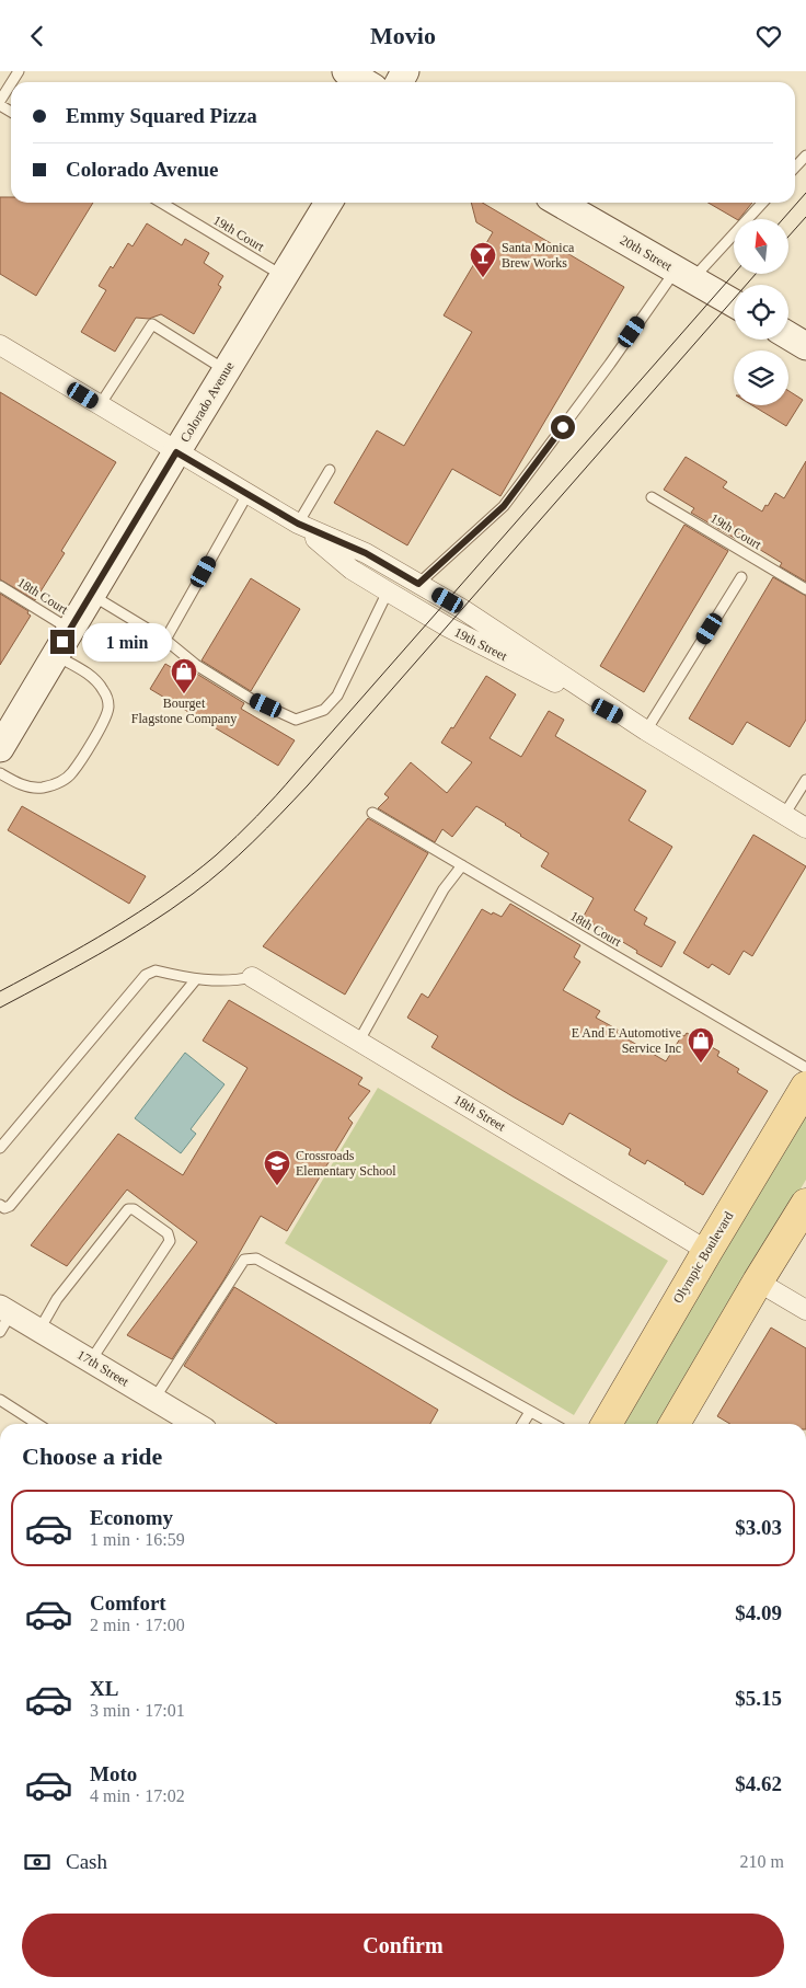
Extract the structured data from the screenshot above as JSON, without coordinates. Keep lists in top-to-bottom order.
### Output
{
  "streets": {
    "main road": ["20th Street", "Colorado Avenue", "Olympic Boulevard"],
    "street": ["19th Street", "18th Street", "17th Street"],
    "lane": ["19th Court", "18th Court"]
  },
  "crossings": [
    ["19th Court", "Colorado Avenue"],
    ["Colorado Avenue", "18th Court"],
    ["Colorado Avenue", "19th Street"],
    ["18th Street", "Olympic Boulevard"]
  ],
  "places": {
    "bar": ["Santa Monica Brew Works"],
    "shop": ["Bourget Flagstone Company", "E And E Automotive Service Inc"],
    "school or university": ["Crossroads Elementary School"]
  },
  "north": "top",
  "page": {
    "header": "Movio",
    "banner": ["Emmy Squared Pizza", "Colorado Avenue"],
    "bubble": "1 min",
    "heading": "Choose a ride",
    "list": [
      {
        "name": "Economy",
        "note": "1 min · 16:59",
        "value": "$3.03"
      },
      {
        "name": "Comfort",
        "note": "2 min · 17:00",
        "value": "$4.09"
      },
      {
        "name": "XL",
        "note": "3 min · 17:01",
        "value": "$5.15"
      },
      {
        "name": "Moto",
        "note": "4 min · 17:02",
        "value": "$4.62"
      }
    ],
    "pay": ["Cash", "210 m"],
    "buttons": "Confirm"
  }
}
